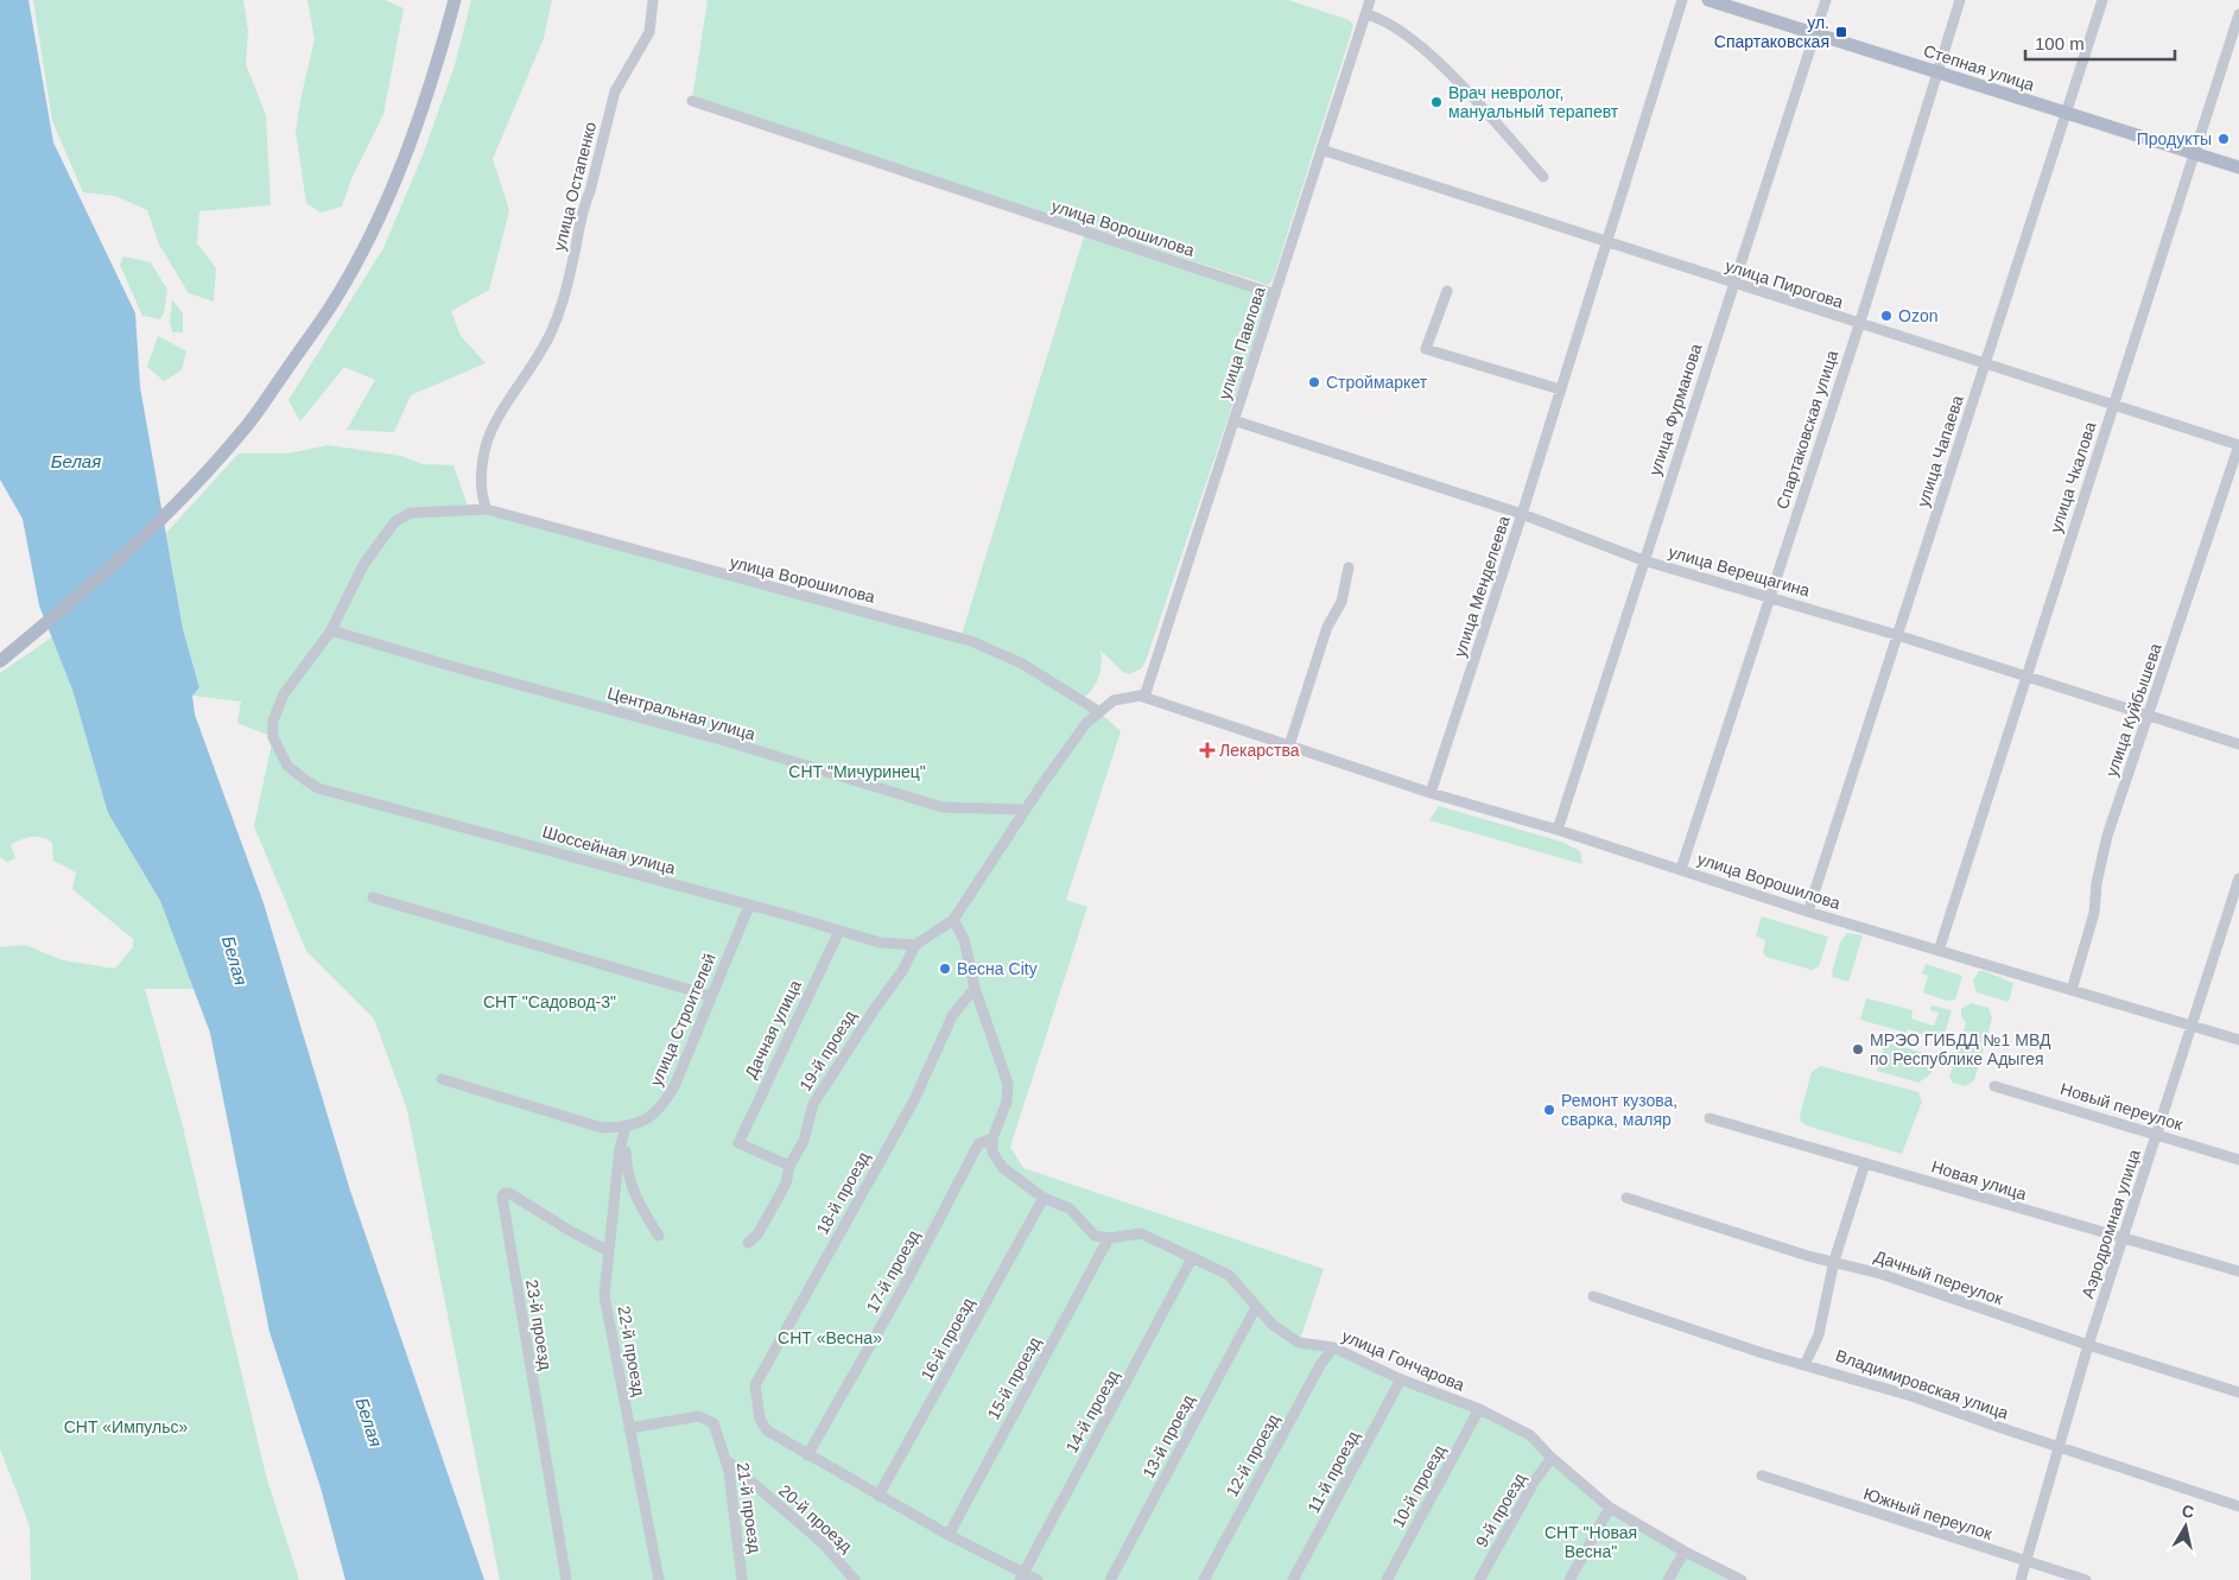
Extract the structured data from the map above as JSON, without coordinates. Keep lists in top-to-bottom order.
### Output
{
  "streets": {
    "main road": ["Степная улица"],
    "street": [
      "улица Остапенко",
      "улица Ворошилова",
      "улица Пирогова",
      "улица Павлова",
      "улица Фурманова",
      "Спартаковская улица",
      "улица Чапаева",
      "улица Чкалова",
      "улица Верещагина",
      "улица Менделеева",
      "улица Куйбышева",
      "Центральная улица",
      "Шоссейная улица",
      "улица Строителей",
      "Дачная улица",
      "19-й проезд",
      "Новый переулок",
      "Новая улица",
      "18-й проезд",
      "Аэродромная улица",
      "17-й проезд",
      "Дачный переулок",
      "23-й проезд",
      "16-й проезд",
      "22-й проезд",
      "улица Гончарова",
      "15-й проезд",
      "Владимировская улица",
      "14-й проезд",
      "13-й проезд",
      "12-й проезд",
      "11-й проезд",
      "10-й проезд",
      "21-й проезд",
      "9-й проезд",
      "Южный переулок",
      "20-й проезд"
    ]
  },
  "crossings": [
    ["Степная улица", "улица Фурманова"],
    ["Степная улица", "Спартаковская улица"],
    ["Степная улица", "улица Чапаева"],
    ["Степная улица", "улица Чкалова"],
    ["улица Остапенко", "улица Ворошилова"],
    ["улица Ворошилова", "улица Павлова"],
    ["улица Ворошилова", "улица Фурманова"],
    ["улица Ворошилова", "Спартаковская улица"],
    ["улица Ворошилова", "улица Чапаева"],
    ["улица Ворошилова", "улица Чкалова"],
    ["улица Ворошилова", "улица Менделеева"],
    ["улица Ворошилова", "улица Куйбышева"],
    ["улица Ворошилова", "Центральная улица"],
    ["улица Ворошилова", "Шоссейная улица"],
    ["улица Ворошилова", "Аэродромная улица"],
    ["улица Пирогова", "улица Павлова"],
    ["улица Пирогова", "улица Фурманова"],
    ["улица Пирогова", "Спартаковская улица"],
    ["улица Пирогова", "улица Чапаева"],
    ["улица Пирогова", "улица Чкалова"],
    ["улица Пирогова", "улица Менделеева"],
    ["улица Пирогова", "улица Куйбышева"],
    ["улица Павлова", "улица Верещагина"],
    ["улица Фурманова", "улица Верещагина"],
    ["Спартаковская улица", "улица Верещагина"],
    ["улица Чапаева", "улица Верещагина"],
    ["улица Чкалова", "улица Верещагина"],
    ["улица Верещагина", "улица Менделеева"],
    ["улица Верещагина", "улица Куйбышева"],
    ["Шоссейная улица", "улица Строителей"],
    ["Шоссейная улица", "Дачная улица"],
    ["Шоссейная улица", "19-й проезд"],
    ["улица Строителей", "22-й проезд"],
    ["Дачная улица", "19-й проезд"],
    ["Новый переулок", "Аэродромная улица"],
    ["Новая улица", "Аэродромная улица"],
    ["18-й проезд", "17-й проезд"],
    ["Аэродромная улица", "Дачный переулок"],
    ["Аэродромная улица", "Владимировская улица"],
    ["Аэродромная улица", "Южный переулок"],
    ["23-й проезд", "22-й проезд"],
    ["22-й проезд", "21-й проезд"],
    ["улица Гончарова", "15-й проезд"],
    ["улица Гончарова", "14-й проезд"],
    ["улица Гончарова", "13-й проезд"],
    ["улица Гончарова", "12-й проезд"],
    ["улица Гончарова", "11-й проезд"],
    ["улица Гончарова", "10-й проезд"],
    ["улица Гончарова", "9-й проезд"],
    ["21-й проезд", "20-й проезд"]
  ],
  "water": ["Белая"],
  "parks": [
    "СНТ \"Мичуринец\"",
    "СНТ \"Садовод-3\"",
    "СНТ «Весна»",
    "СНТ «Импульс»",
    "СНТ \"Новая Весна\""
  ],
  "places": {
    "transit": ["ул. Спартаковская"],
    "other": [
      "Врач невролог, мануальный терапевт",
      "Продукты",
      "Ozon",
      "Строймаркет",
      "Весна City",
      "МРЭО ГИБДД №1 МВД по Республике Адыгея",
      "Ремонт кузова, сварка, маляр"
    ],
    "health": ["Лекарства"]
  },
  "scale_bar": "100 m",
  "north": "top"
}
